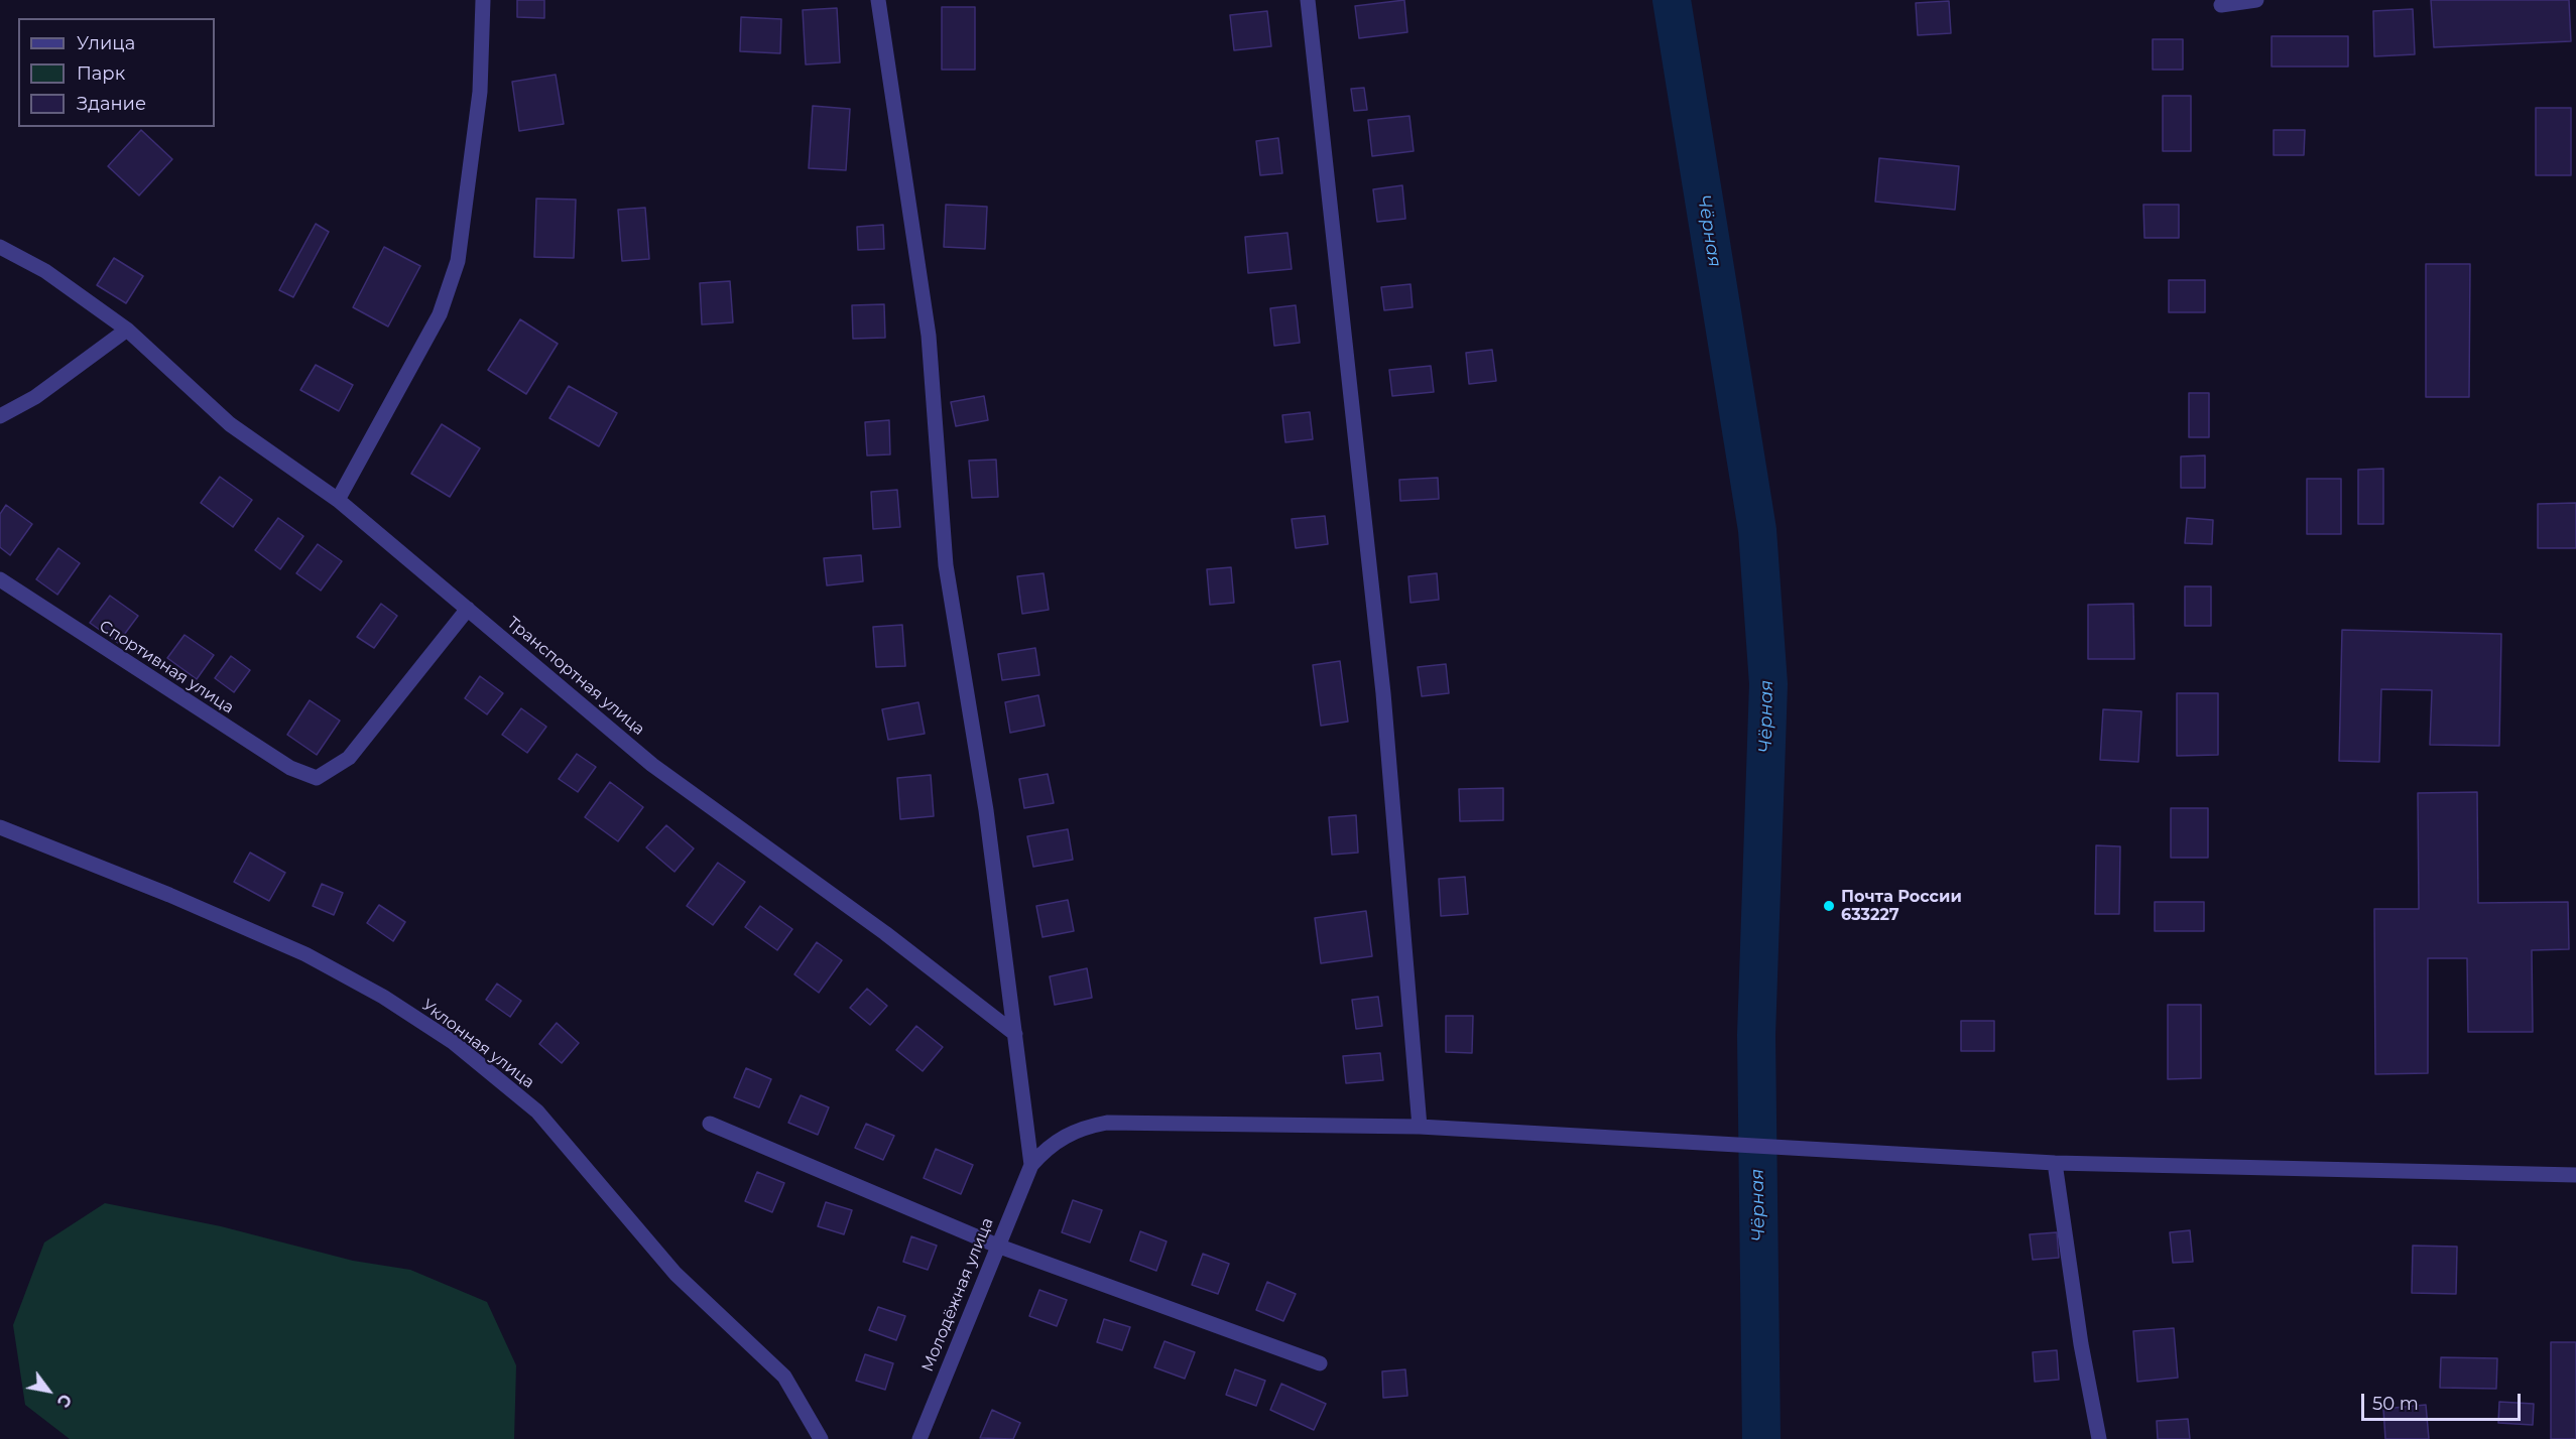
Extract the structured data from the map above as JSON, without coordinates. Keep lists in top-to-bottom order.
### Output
{
  "streets": {
    "street": [
      "Спортивная улица",
      "Транспортная улица",
      "Уклонная улица",
      "Молодёжная улица"
    ]
  },
  "crossings": [
    ["Спортивная улица", "Транспортная улица"]
  ],
  "water": ["Чёрная"],
  "places": ["Почта России 633227"],
  "legend": ["Улица", "Парк", "Здание"],
  "scale_bar": "50 m",
  "north": "bottom right"
}
